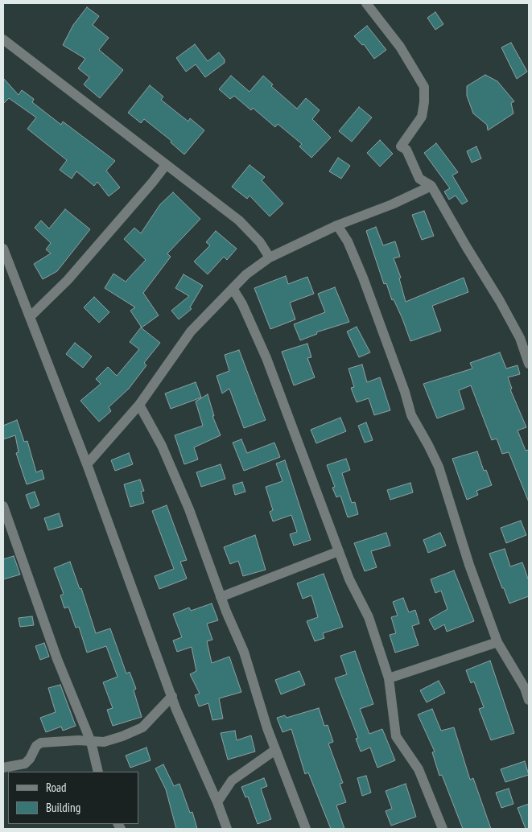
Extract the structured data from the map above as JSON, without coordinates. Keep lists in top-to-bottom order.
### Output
{
  "legend": ["Road", "Building"]
}
